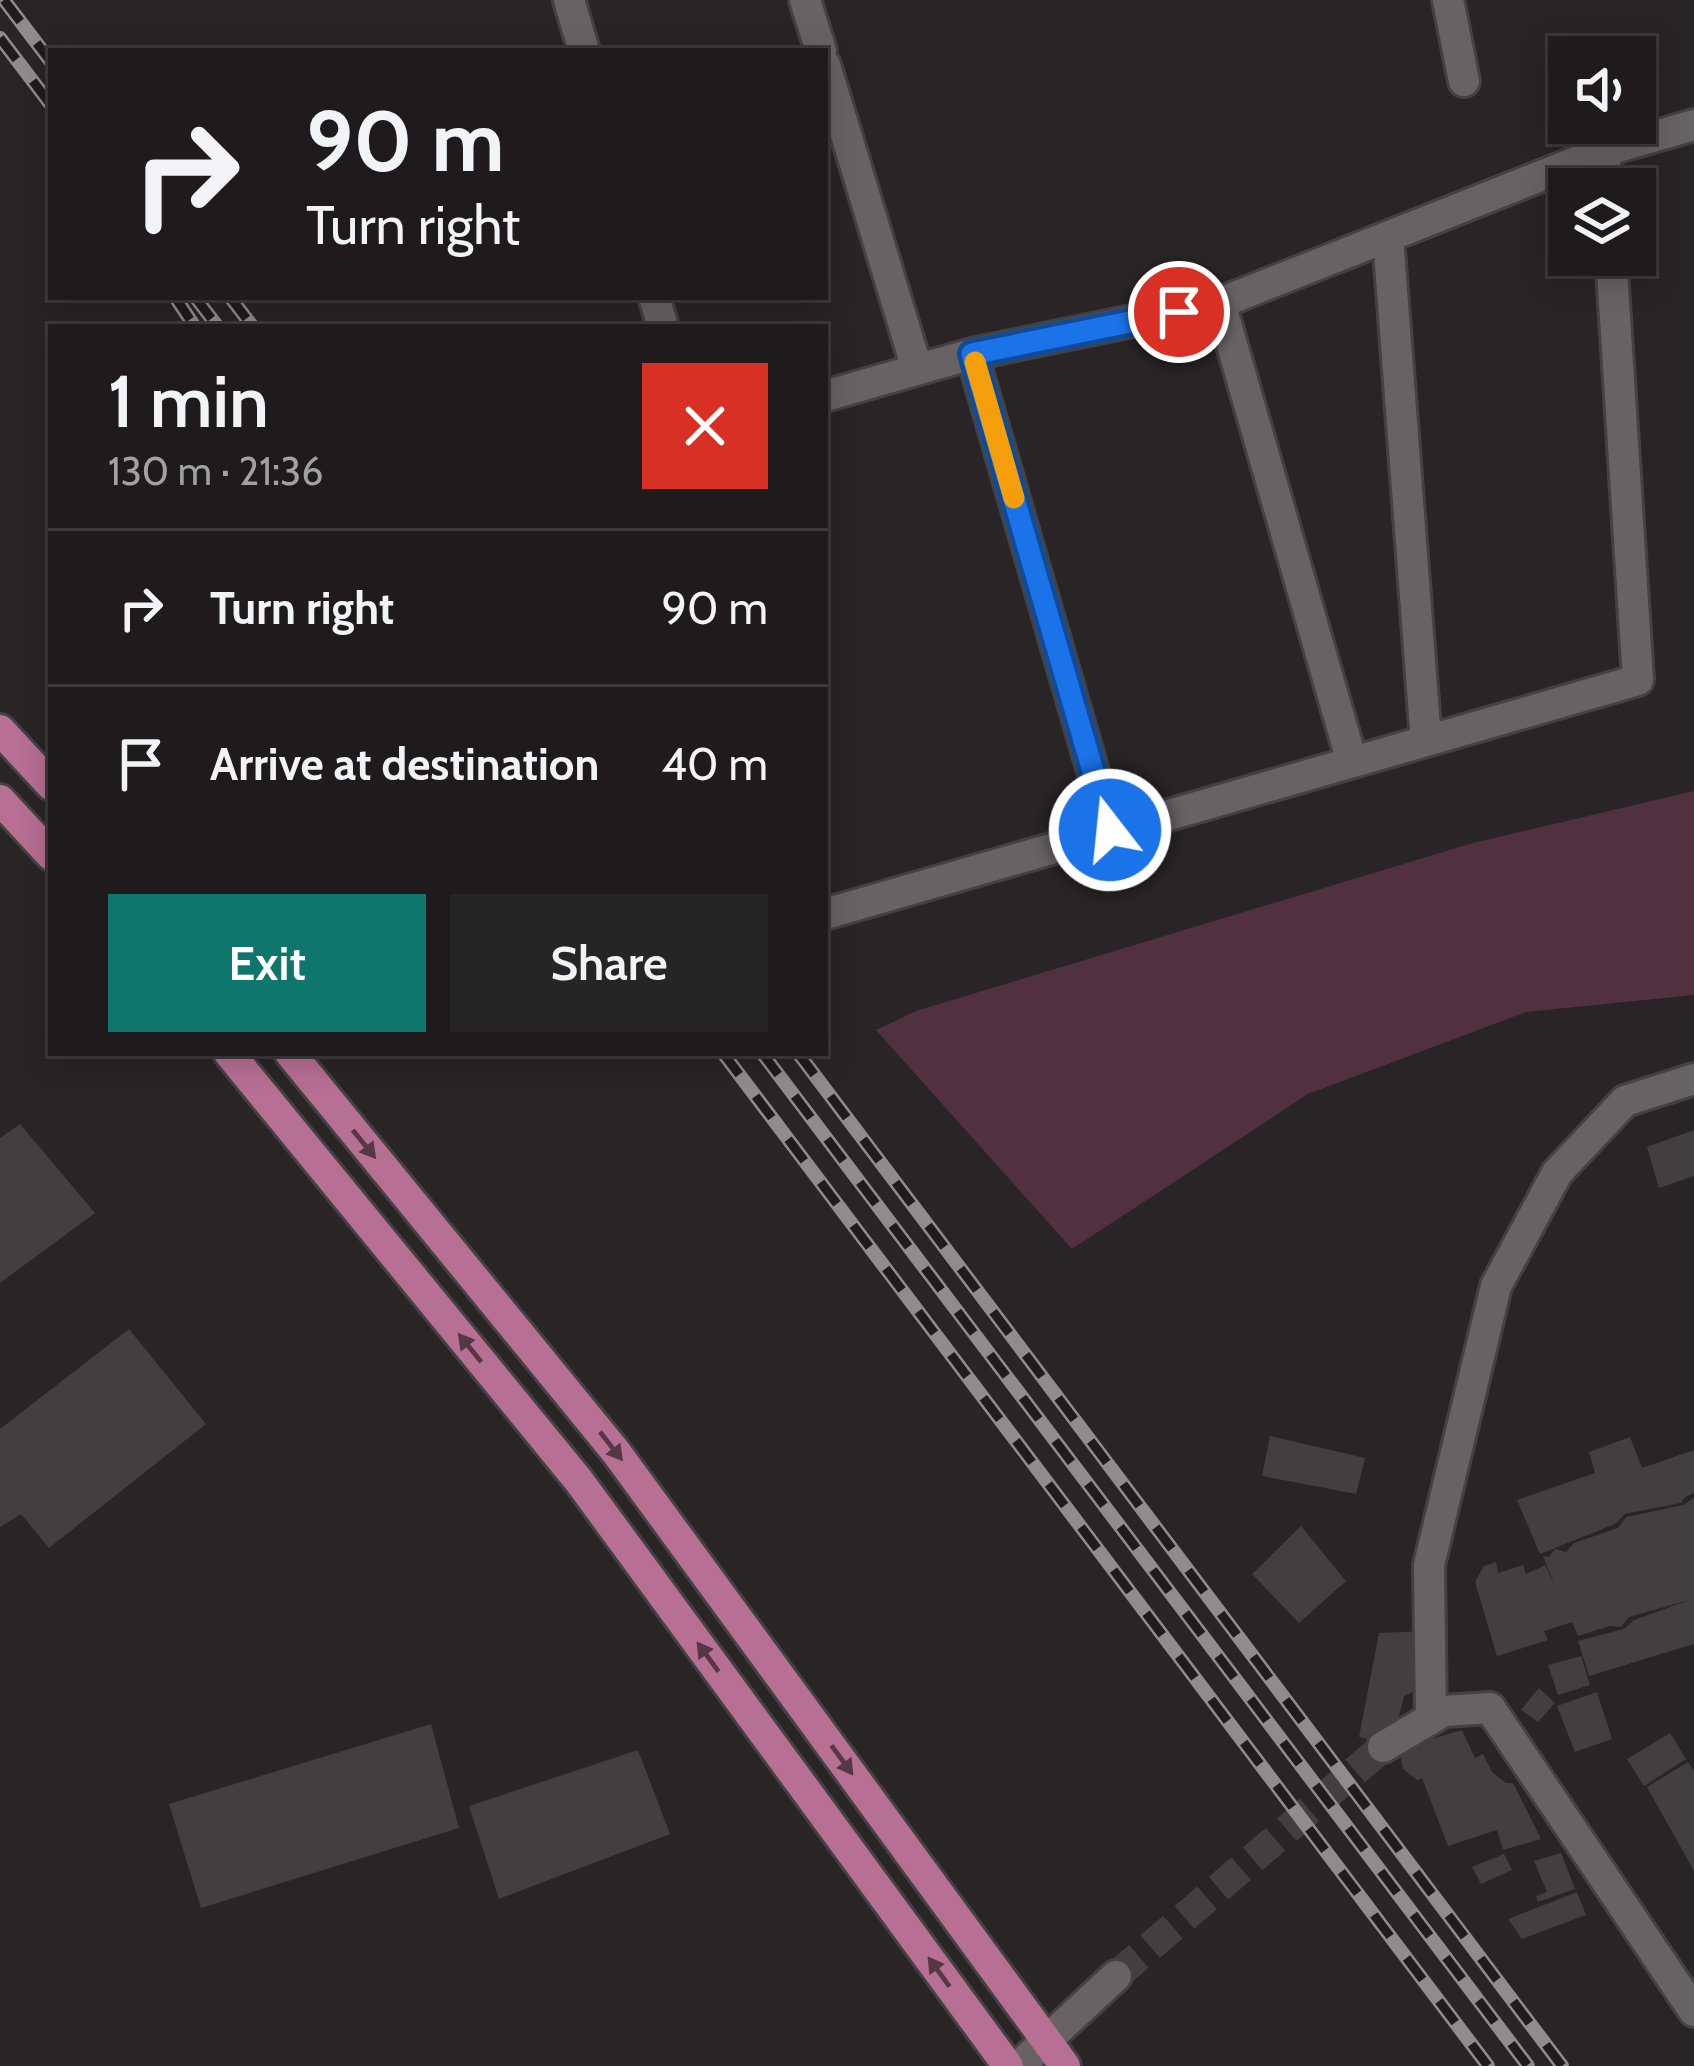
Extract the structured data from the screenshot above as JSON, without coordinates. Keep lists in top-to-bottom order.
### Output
{
  "page": {
    "turn": ["90 m", "Turn right"],
    "heading": ["1 min", "130 m · 21:36"],
    "list": [
      {
        "name": "Turn right",
        "value": "90 m"
      },
      {
        "name": "Arrive at destination",
        "value": "40 m"
      }
    ],
    "buttons": ["Exit", "Share"]
  }
}
